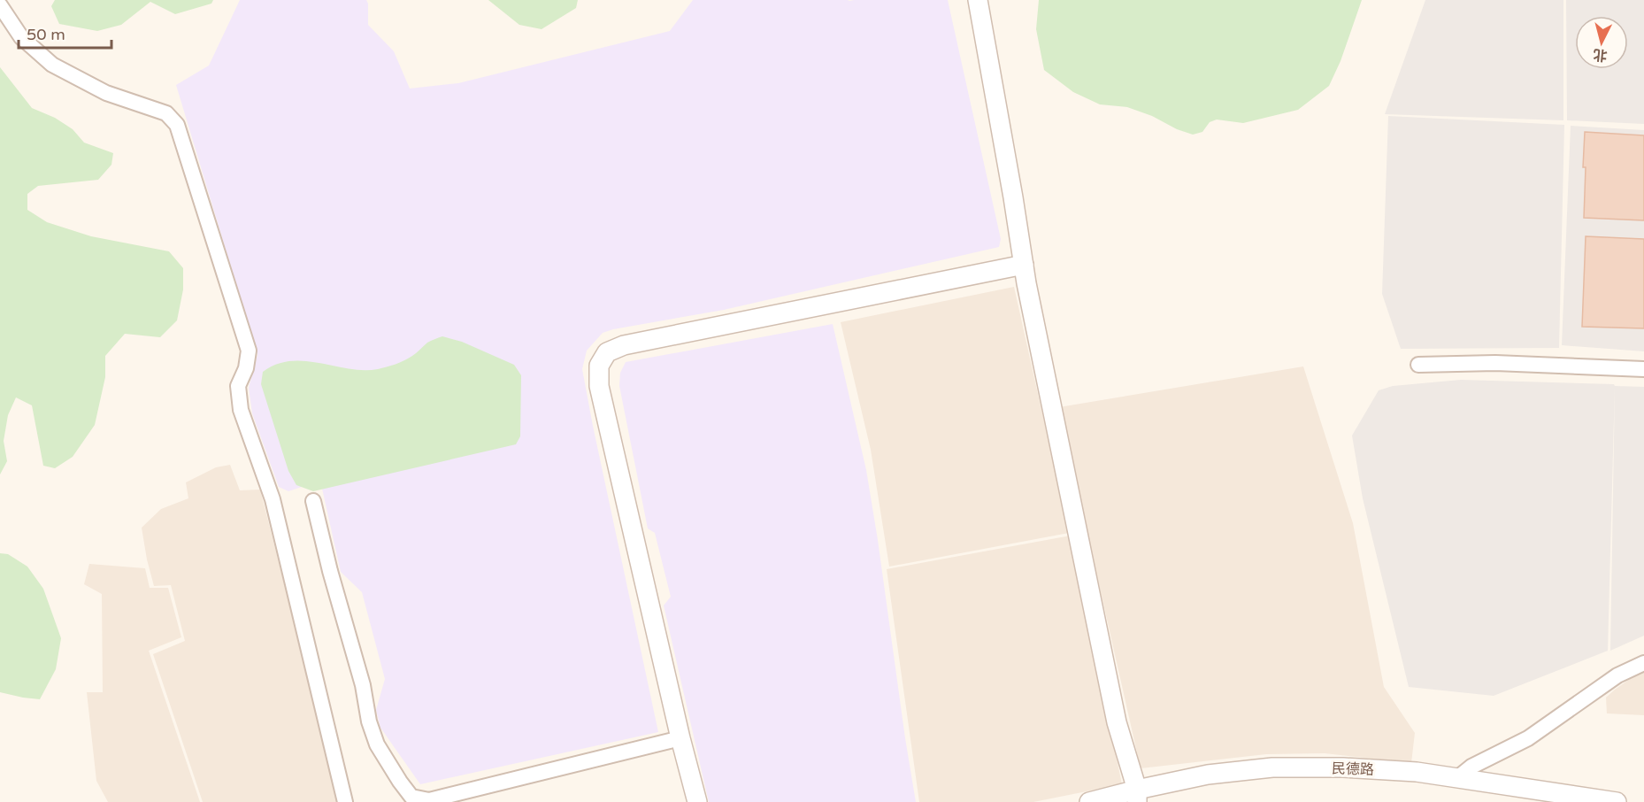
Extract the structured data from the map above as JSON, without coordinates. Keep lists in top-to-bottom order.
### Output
{
  "streets": {
    "street": ["民德路"]
  },
  "scale_bar": "50 m",
  "north": "bottom"
}
